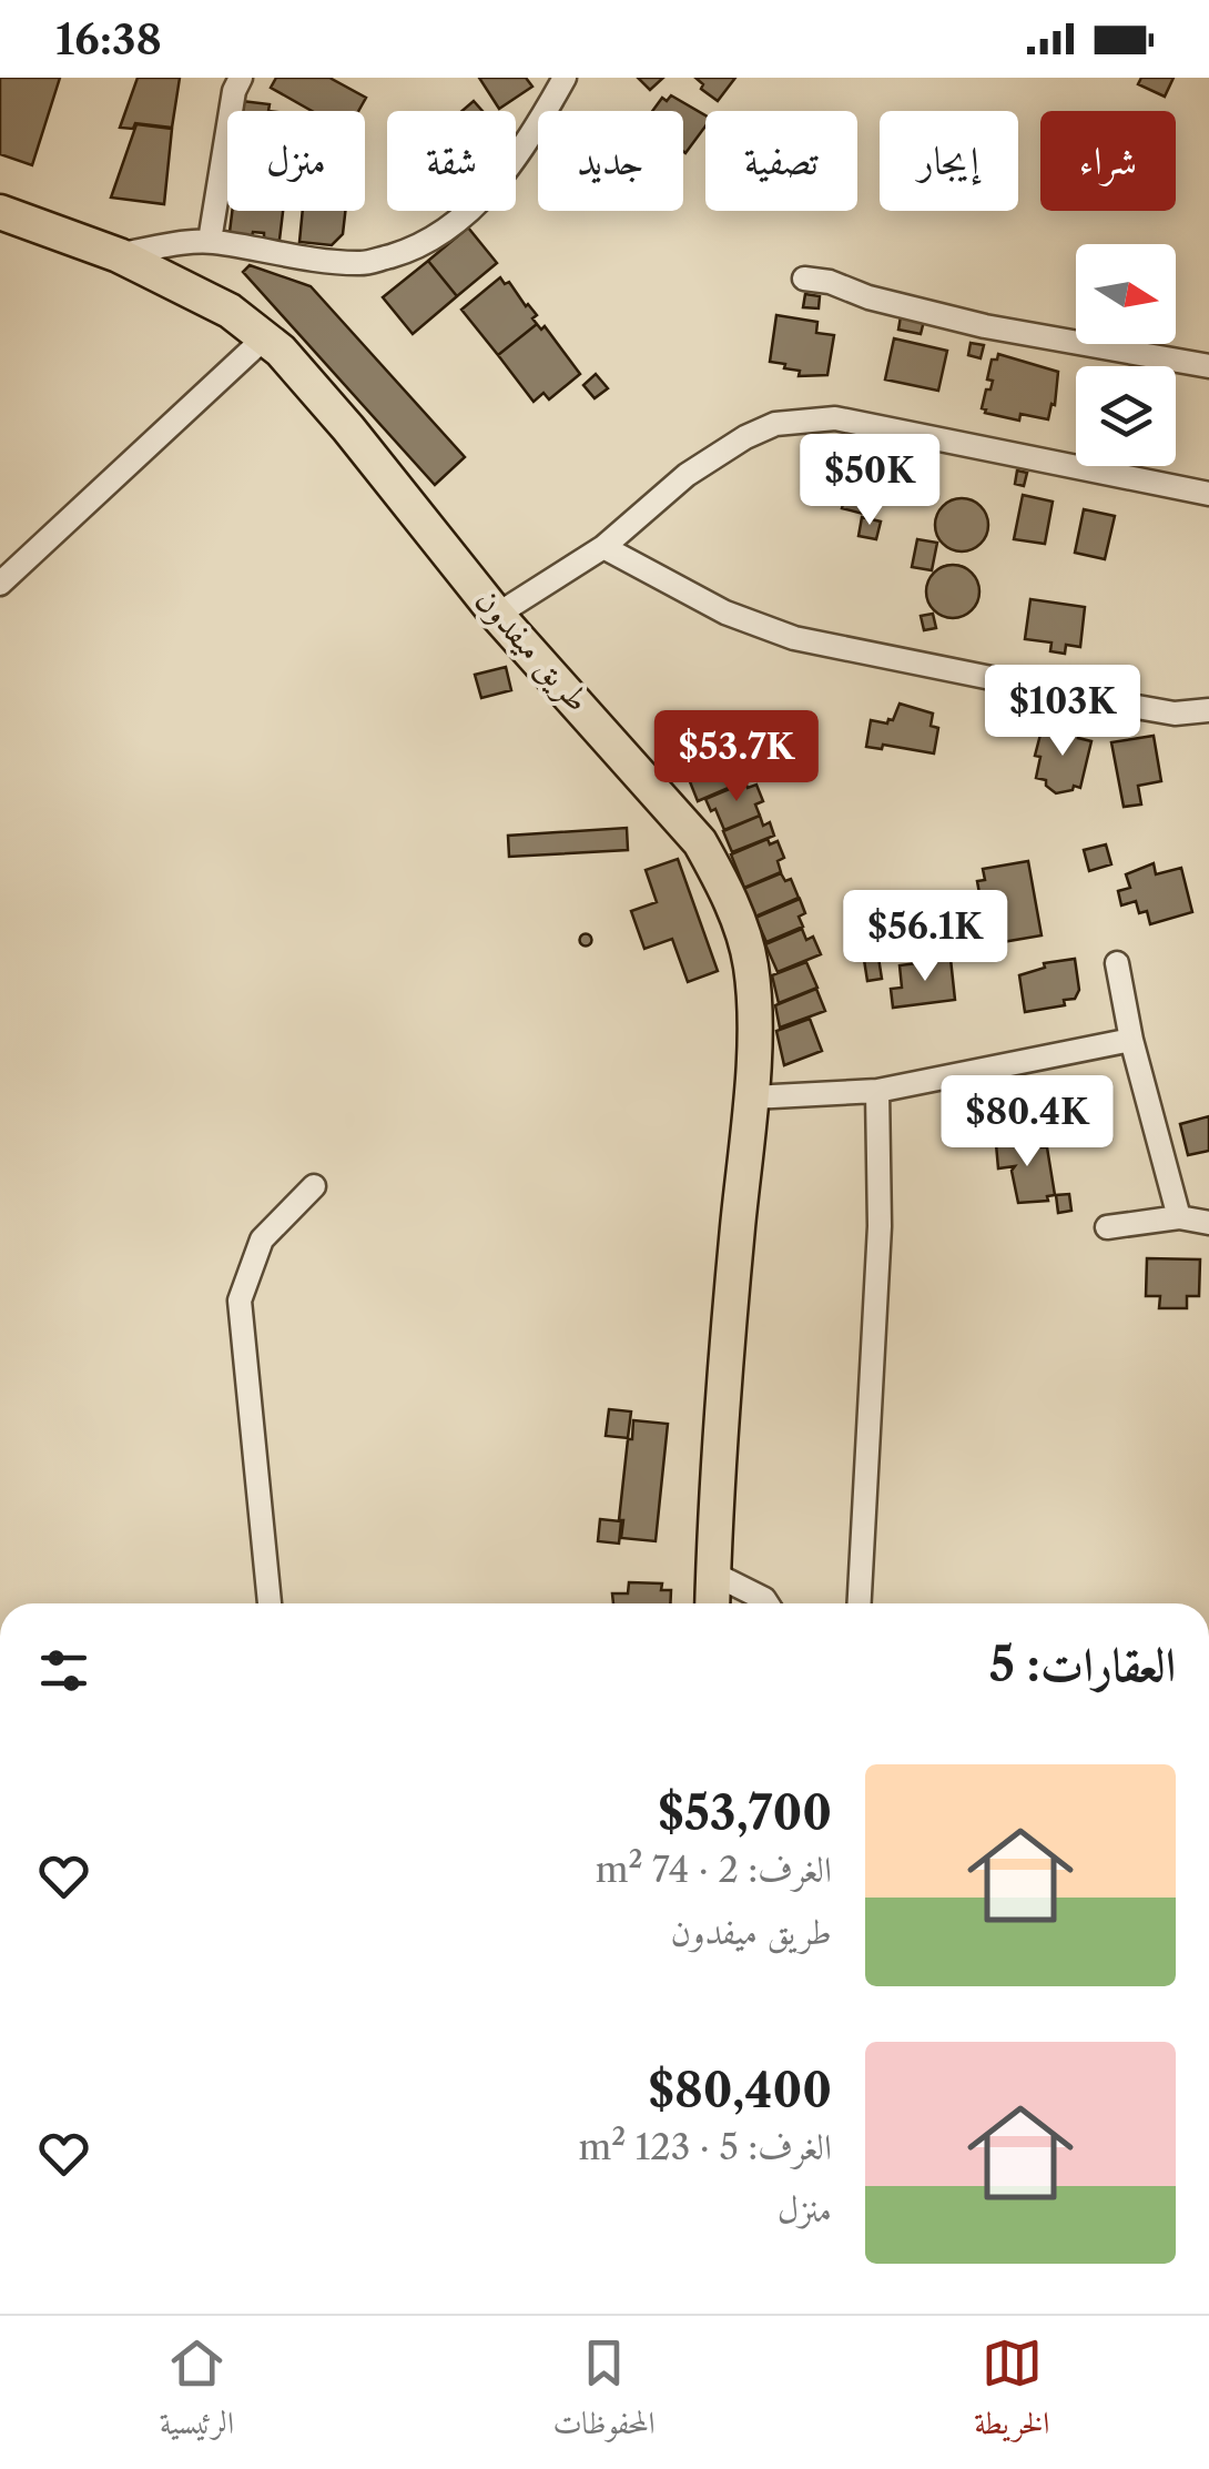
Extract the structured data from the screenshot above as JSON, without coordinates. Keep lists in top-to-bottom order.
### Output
{
  "streets": {
    "main road": ["طريق ميفدون"]
  },
  "north": "right",
  "page": {
    "status": "16:38",
    "chip": [
      "شراء",
      "إيجار",
      "تصفية",
      "جديد",
      "شقة",
      "منزل"
    ],
    "price": [
      "$50K",
      "$103K",
      "$53.7K",
      "$56.1K",
      "$80.4K"
    ],
    "heading": "العقارات: 5",
    "list": [
      {
        "name": "$53,700",
        "note": "الغرف: 2 · 74 m² · طريق ميفدون"
      },
      {
        "name": "$80,400",
        "note": "الغرف: 5 · 123 m² · منزل"
      }
    ],
    "tabs": ["الخريطة", "المحفوظات", "الرئيسية"]
  }
}
